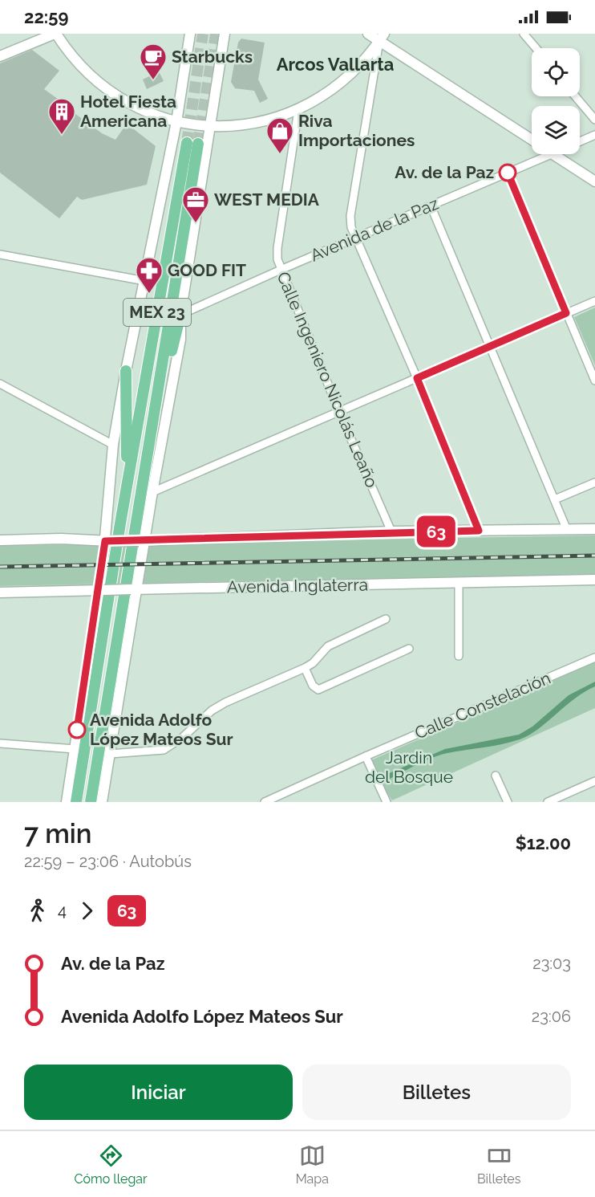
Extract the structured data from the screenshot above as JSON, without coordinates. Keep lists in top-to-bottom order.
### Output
{
  "streets": {
    "main road": ["MEX 23", "Avenida Inglaterra"],
    "street": ["Avenida de la Paz", "Calle Ingeniero Nicolás Leaño", "Calle Constelación"]
  },
  "crossings": [
    ["Avenida de la Paz", "Calle Ingeniero Nicolás Leaño"]
  ],
  "districts": ["Arcos Vallarta"],
  "parks": ["Jardin del Bosque"],
  "places": {
    "cafe": ["Starbucks"],
    "building": ["Hotel Fiesta Americana"],
    "shop": ["Riva Importaciones"],
    "other": ["Av. de la Paz", "Avenida Adolfo López Mateos Sur"],
    "office": ["WEST MEDIA"],
    "pharmacy": ["GOOD FIT"]
  },
  "lines": ["bus line 63"],
  "page": {
    "status": "22:59",
    "on_map": "63",
    "heading": ["7 min", "22:59 – 23:06 · Autobús", "$12.00"],
    "legs": ["4", "63"],
    "list": [
      {
        "name": "Av. de la Paz",
        "value": "23:03"
      },
      {
        "name": "Avenida Adolfo López Mateos Sur",
        "value": "23:06"
      }
    ],
    "buttons": ["Iniciar", "Billetes"],
    "tabs": ["Cómo llegar", "Mapa", "Billetes"]
  }
}
